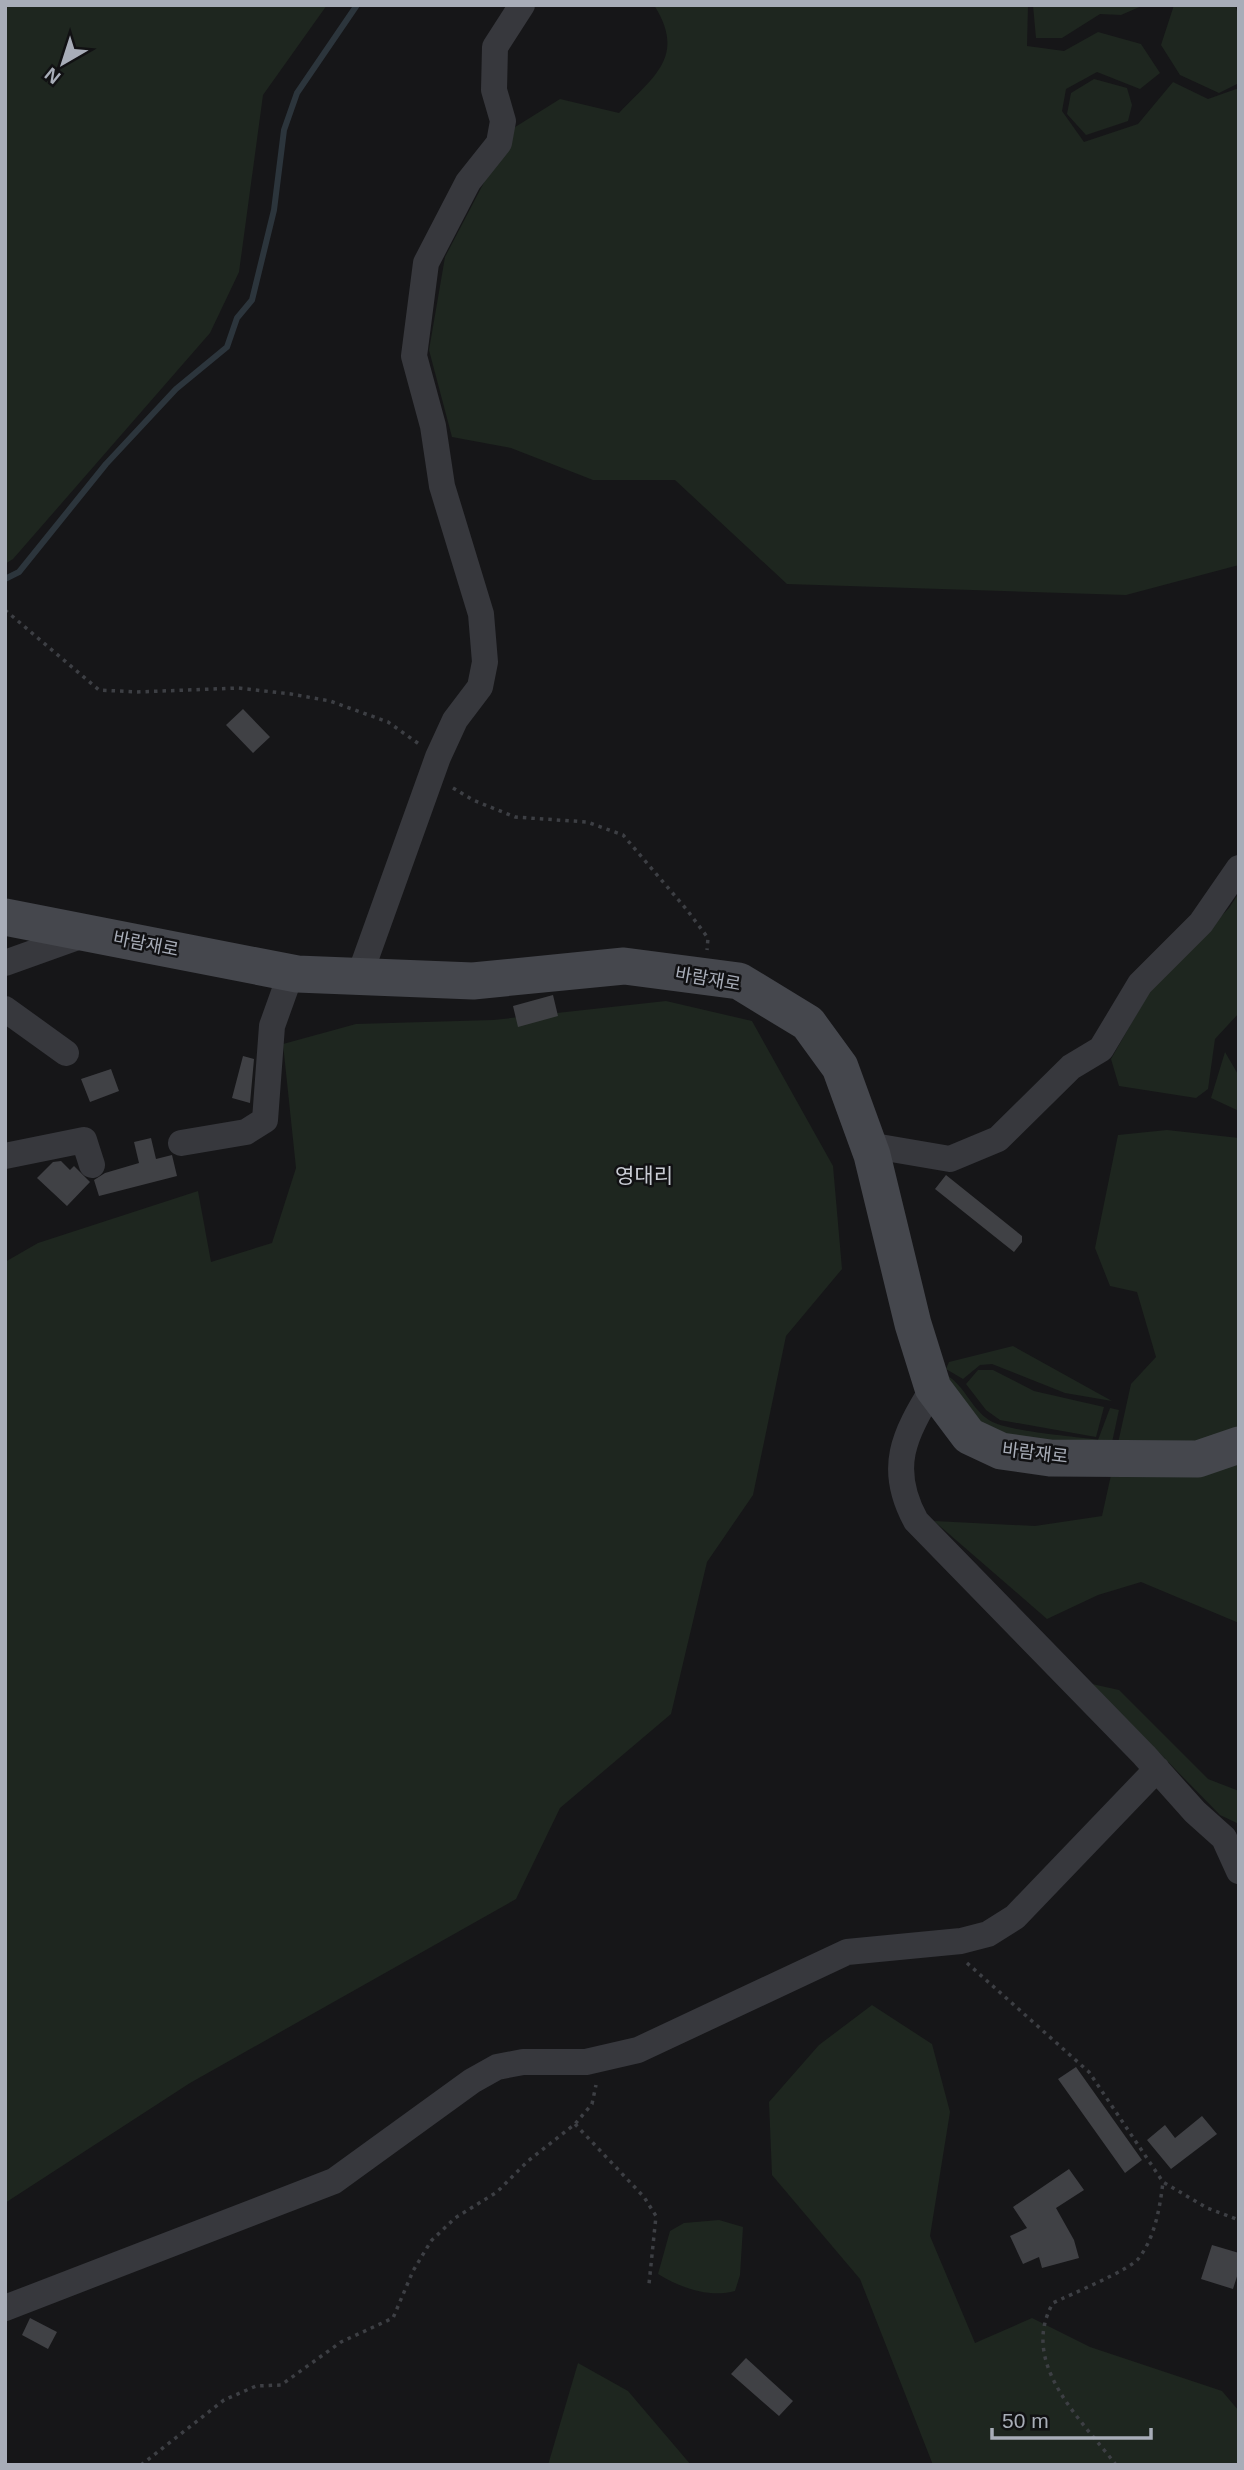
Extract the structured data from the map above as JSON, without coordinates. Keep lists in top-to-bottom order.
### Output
{
  "streets": {
    "street": ["바람재로"]
  },
  "districts": ["영대리"],
  "scale_bar": "50 m",
  "north": "bottom left"
}
